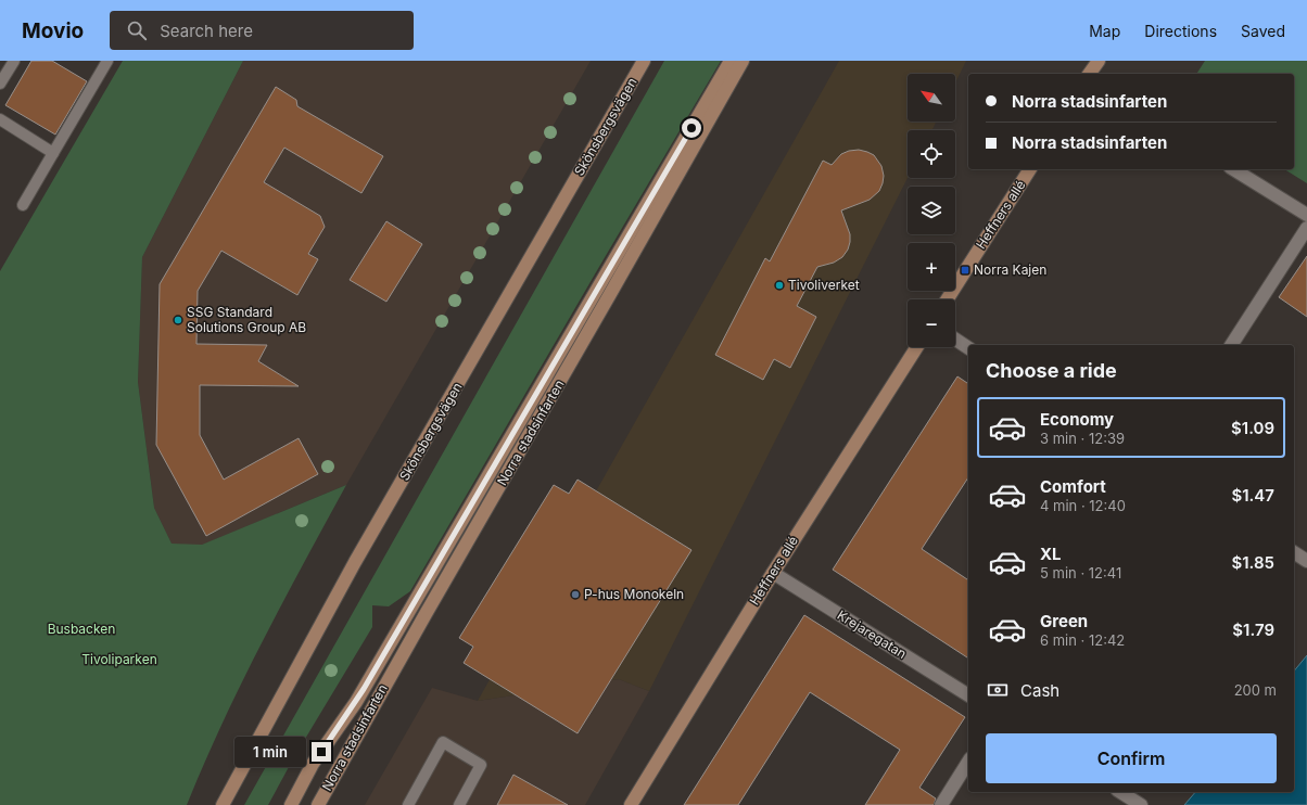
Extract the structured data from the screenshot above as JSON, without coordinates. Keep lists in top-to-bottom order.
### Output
{
  "streets": {
    "main road": ["Skönsbergsvägen", "Heffners allé", "Norra stadsinfarten"],
    "street": ["Krejaregatan"]
  },
  "crossings": [
    ["Heffners allé", "Krejaregatan"]
  ],
  "parks": ["Busbacken", "Tivoliparken"],
  "places": {
    "transit": ["Norra Kajen"],
    "other": ["Tivoliverket", "SSG Standard Solutions Group AB", "P-hus Monokeln"]
  },
  "north": "top left",
  "page": {
    "header": "Movio",
    "search": "Search here",
    "nav": ["Map", "Directions", "Saved"],
    "map_buttons": ["+", "−"],
    "banner": ["Norra stadsinfarten", "Norra stadsinfarten"],
    "heading": "Choose a ride",
    "list": [
      {
        "name": "Economy",
        "note": "3 min · 12:39",
        "value": "$1.09"
      },
      {
        "name": "Comfort",
        "note": "4 min · 12:40",
        "value": "$1.47"
      },
      {
        "name": "XL",
        "note": "5 min · 12:41",
        "value": "$1.85"
      },
      {
        "name": "Green",
        "note": "6 min · 12:42",
        "value": "$1.79"
      }
    ],
    "pay": ["Cash", "200 m"],
    "buttons": "Confirm",
    "bubble": "1 min"
  }
}
